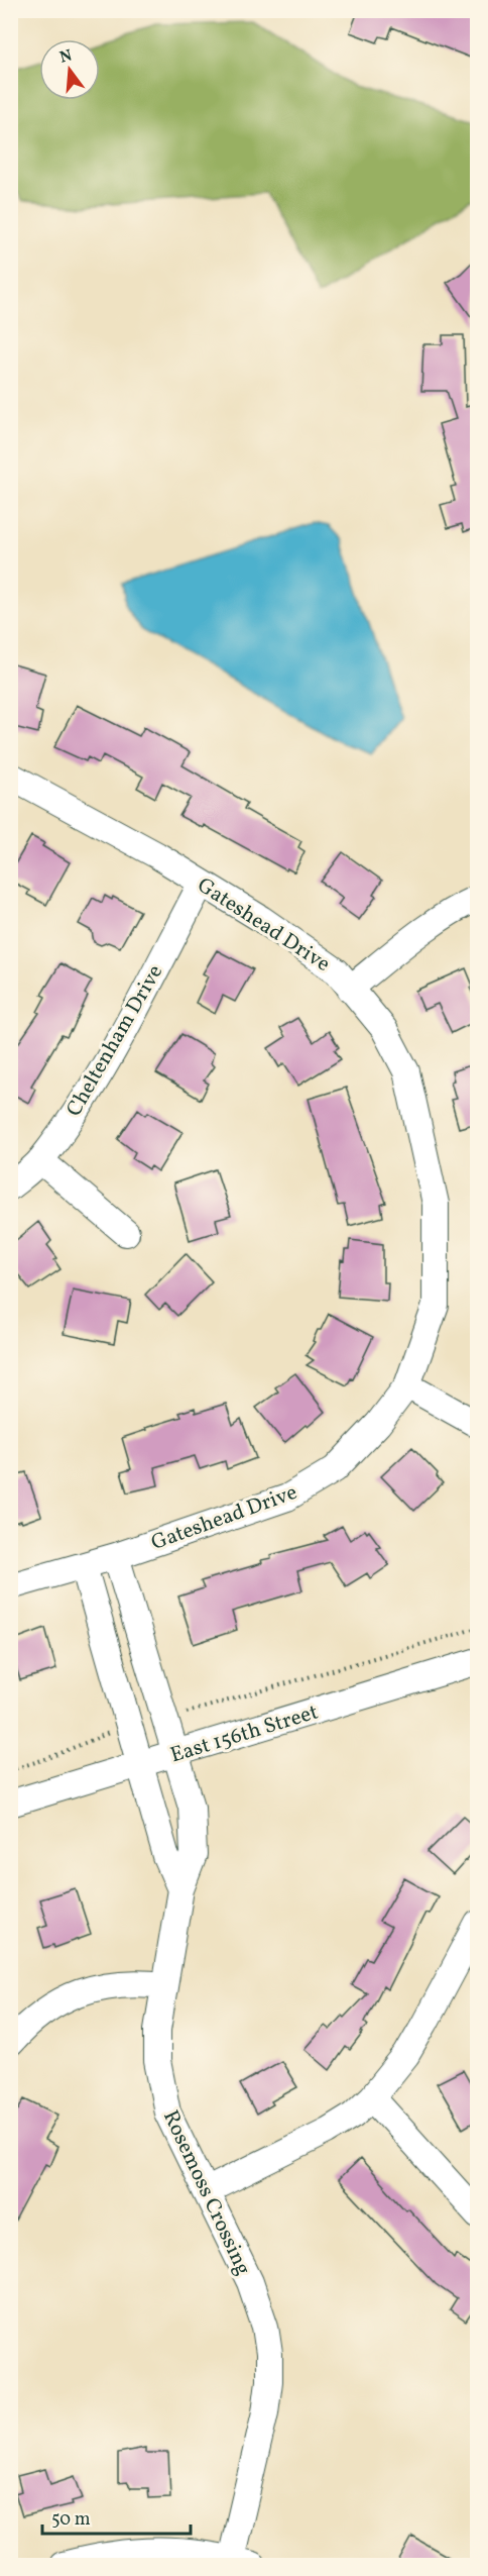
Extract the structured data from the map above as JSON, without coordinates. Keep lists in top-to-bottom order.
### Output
{
  "streets": {
    "street": [
      "Gateshead Drive",
      "Cheltenham Drive",
      "East 156th Street",
      "Rosemoss Crossing"
    ]
  },
  "crossings": [
    ["Gateshead Drive", "Cheltenham Drive"],
    ["Gateshead Drive", "Rosemoss Crossing"],
    ["East 156th Street", "Rosemoss Crossing"]
  ],
  "scale_bar": "50 m",
  "north": "top"
}
